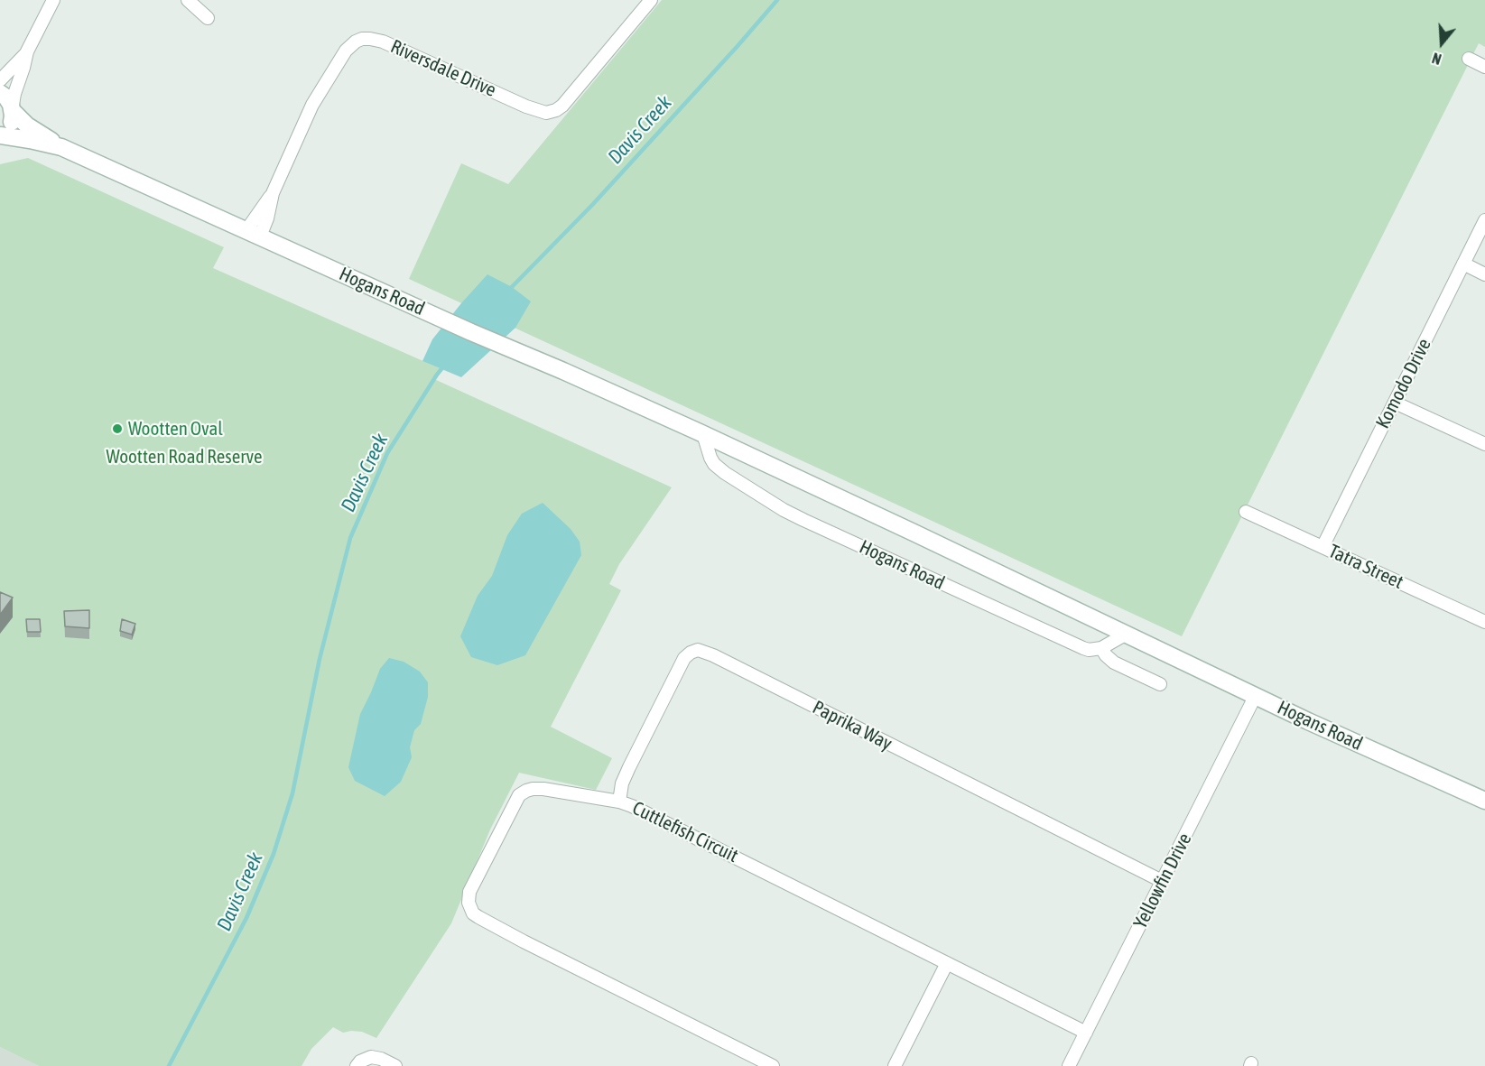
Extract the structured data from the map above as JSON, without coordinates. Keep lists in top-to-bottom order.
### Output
{
  "streets": {
    "street": [
      "Riversdale Drive",
      "Hogans Road",
      "Komodo Drive",
      "Tatra Street",
      "Paprika Way",
      "Cuttlefish Circuit",
      "Yellowfin Drive"
    ]
  },
  "crossings": [
    ["Riversdale Drive", "Hogans Road"],
    ["Hogans Road", "Yellowfin Drive"],
    ["Komodo Drive", "Tatra Street"],
    ["Paprika Way", "Cuttlefish Circuit"],
    ["Paprika Way", "Yellowfin Drive"],
    ["Cuttlefish Circuit", "Yellowfin Drive"]
  ],
  "water": ["Davis Creek"],
  "parks": ["Wootten Road Reserve"],
  "places": ["Wootten Oval"],
  "north": "bottom"
}
